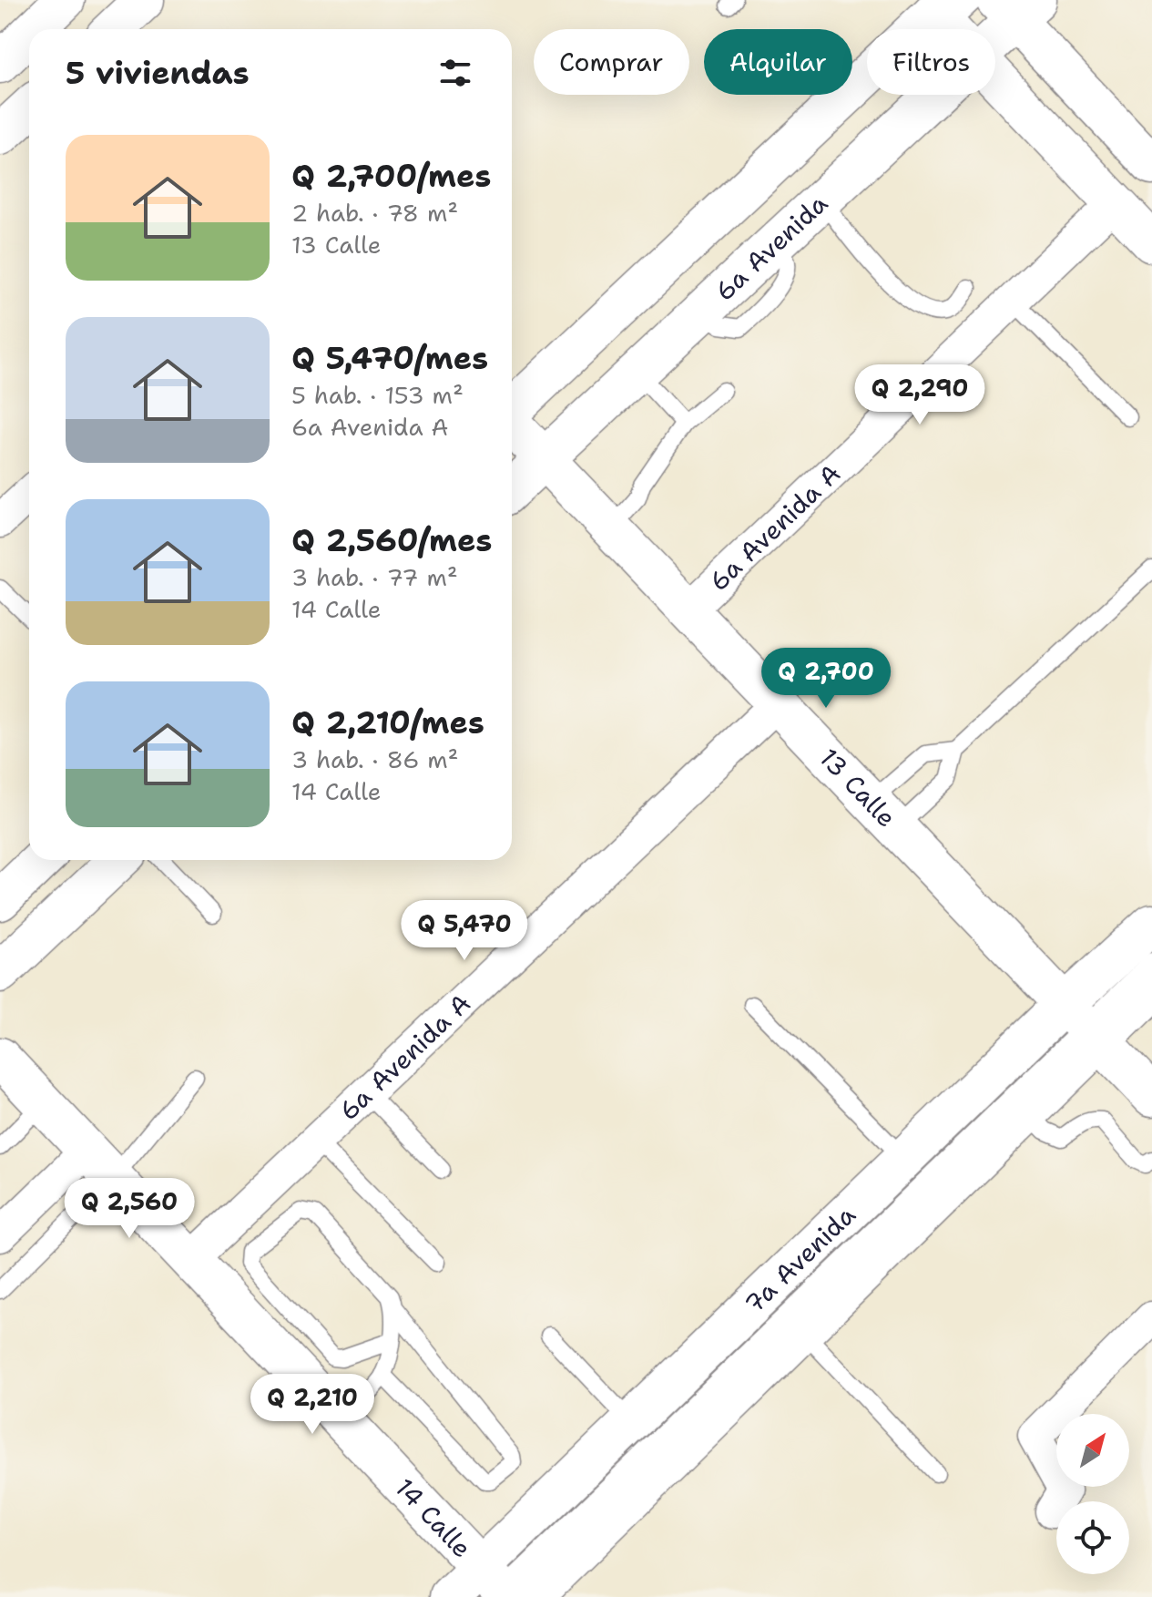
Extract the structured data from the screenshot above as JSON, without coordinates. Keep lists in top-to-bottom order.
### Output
{
  "streets": {
    "main road": [
      "6a Avenida",
      "13 Calle",
      "7a Avenida",
      "14 Calle"
    ],
    "street": ["6a Avenida A"]
  },
  "crossings": [
    ["6a Avenida", "13 Calle"],
    ["6a Avenida A", "13 Calle"],
    ["6a Avenida A", "14 Calle"],
    ["13 Calle", "7a Avenida"],
    ["7a Avenida", "14 Calle"]
  ],
  "north": "top right",
  "page": {
    "chip": ["Comprar", "Alquilar", "Filtros"],
    "heading": "5 viviendas",
    "list": [
      {
        "name": "Q 2,700/mes",
        "note": "2 hab. · 78 m² · 13 Calle"
      },
      {
        "name": "Q 5,470/mes",
        "note": "5 hab. · 153 m² · 6a Avenida A"
      },
      {
        "name": "Q 2,560/mes",
        "note": "3 hab. · 77 m² · 14 Calle"
      },
      {
        "name": "Q 2,210/mes",
        "note": "3 hab. · 86 m² · 14 Calle"
      }
    ],
    "price": [
      "Q 2,290",
      "Q 2,700",
      "Q 5,470",
      "Q 2,560",
      "Q 2,210"
    ]
  }
}
